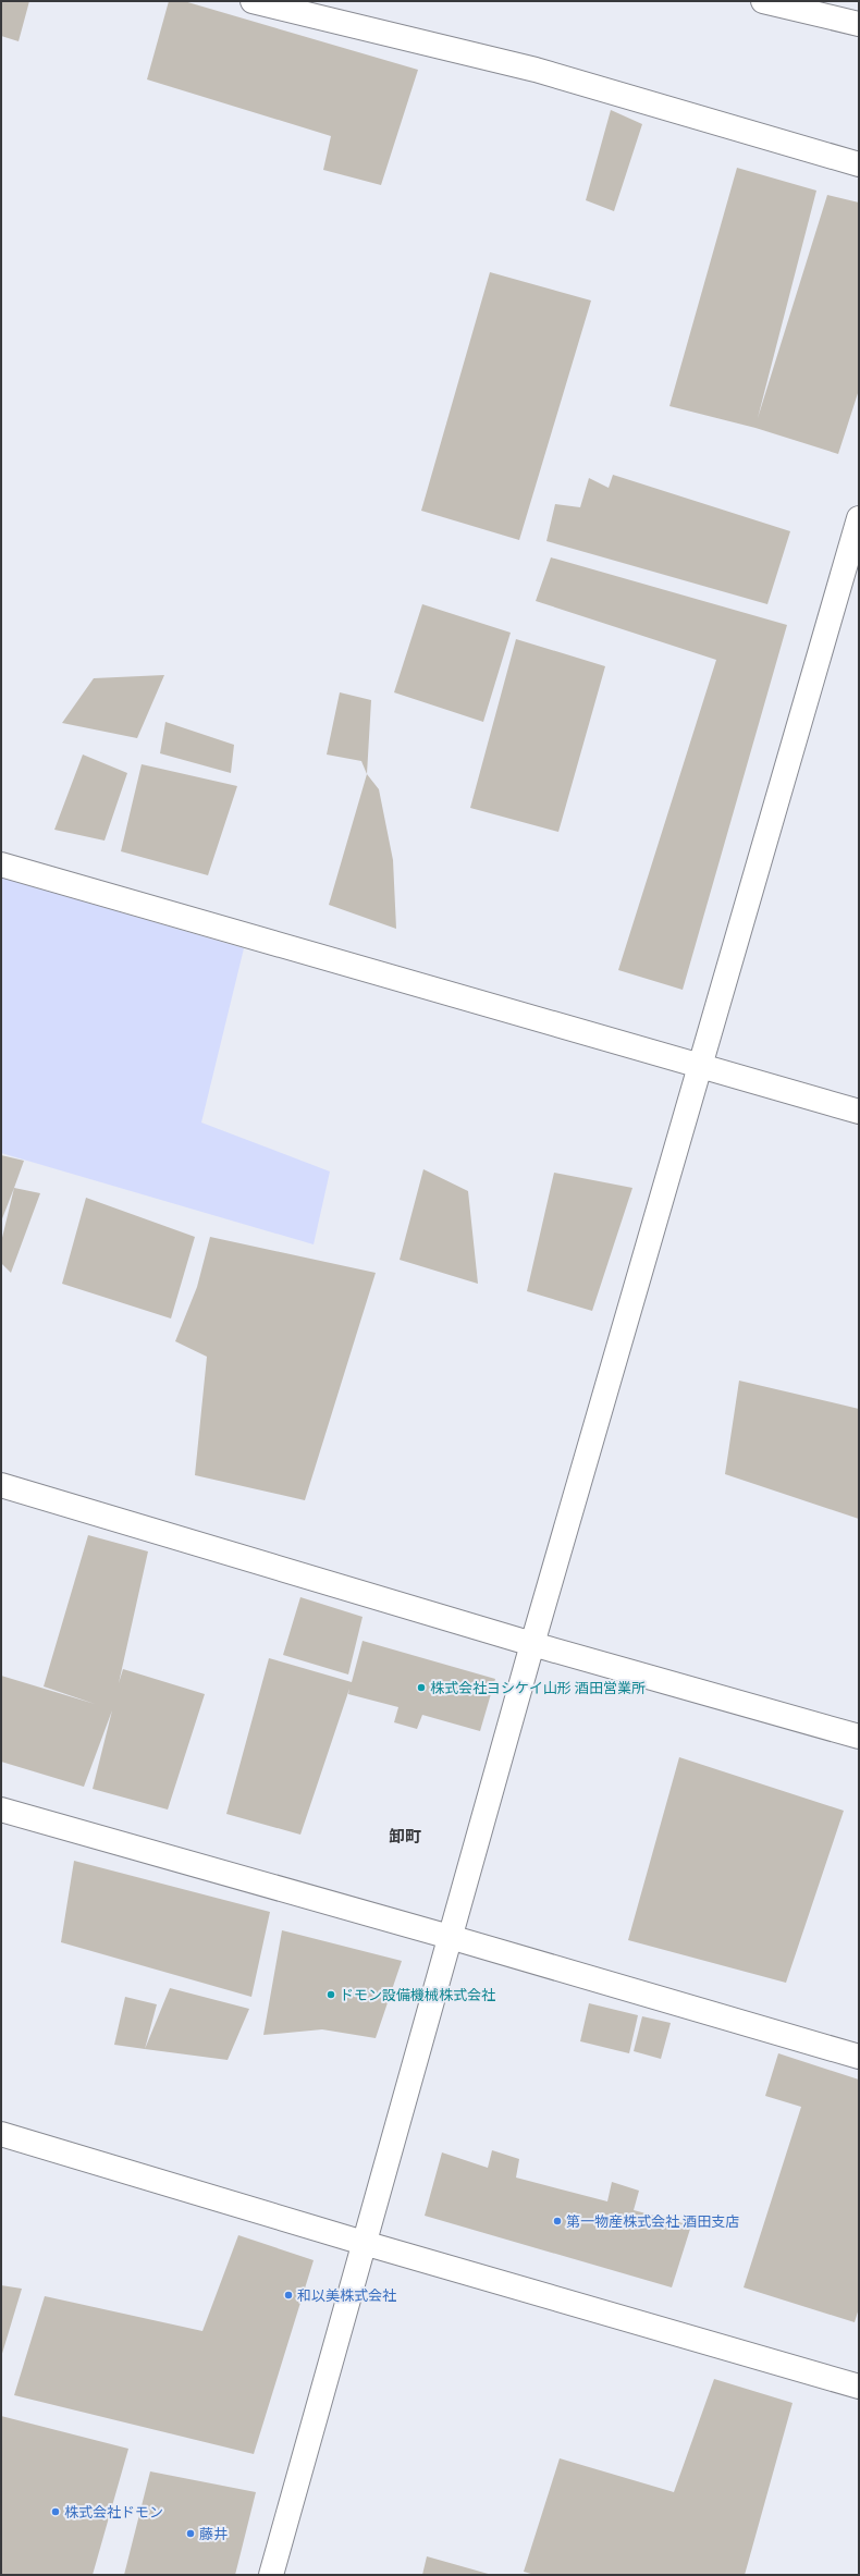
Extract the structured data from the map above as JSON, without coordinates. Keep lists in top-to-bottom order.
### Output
{
  "districts": ["卸町"],
  "places": [
    "株式会社ヨシケイ山形 酒田営業所",
    "ドモン設備機械株式会社",
    "第一物産株式会社 酒田支店",
    "和以美株式会社",
    "株式会社ドモン",
    "藤井"
  ]
}
